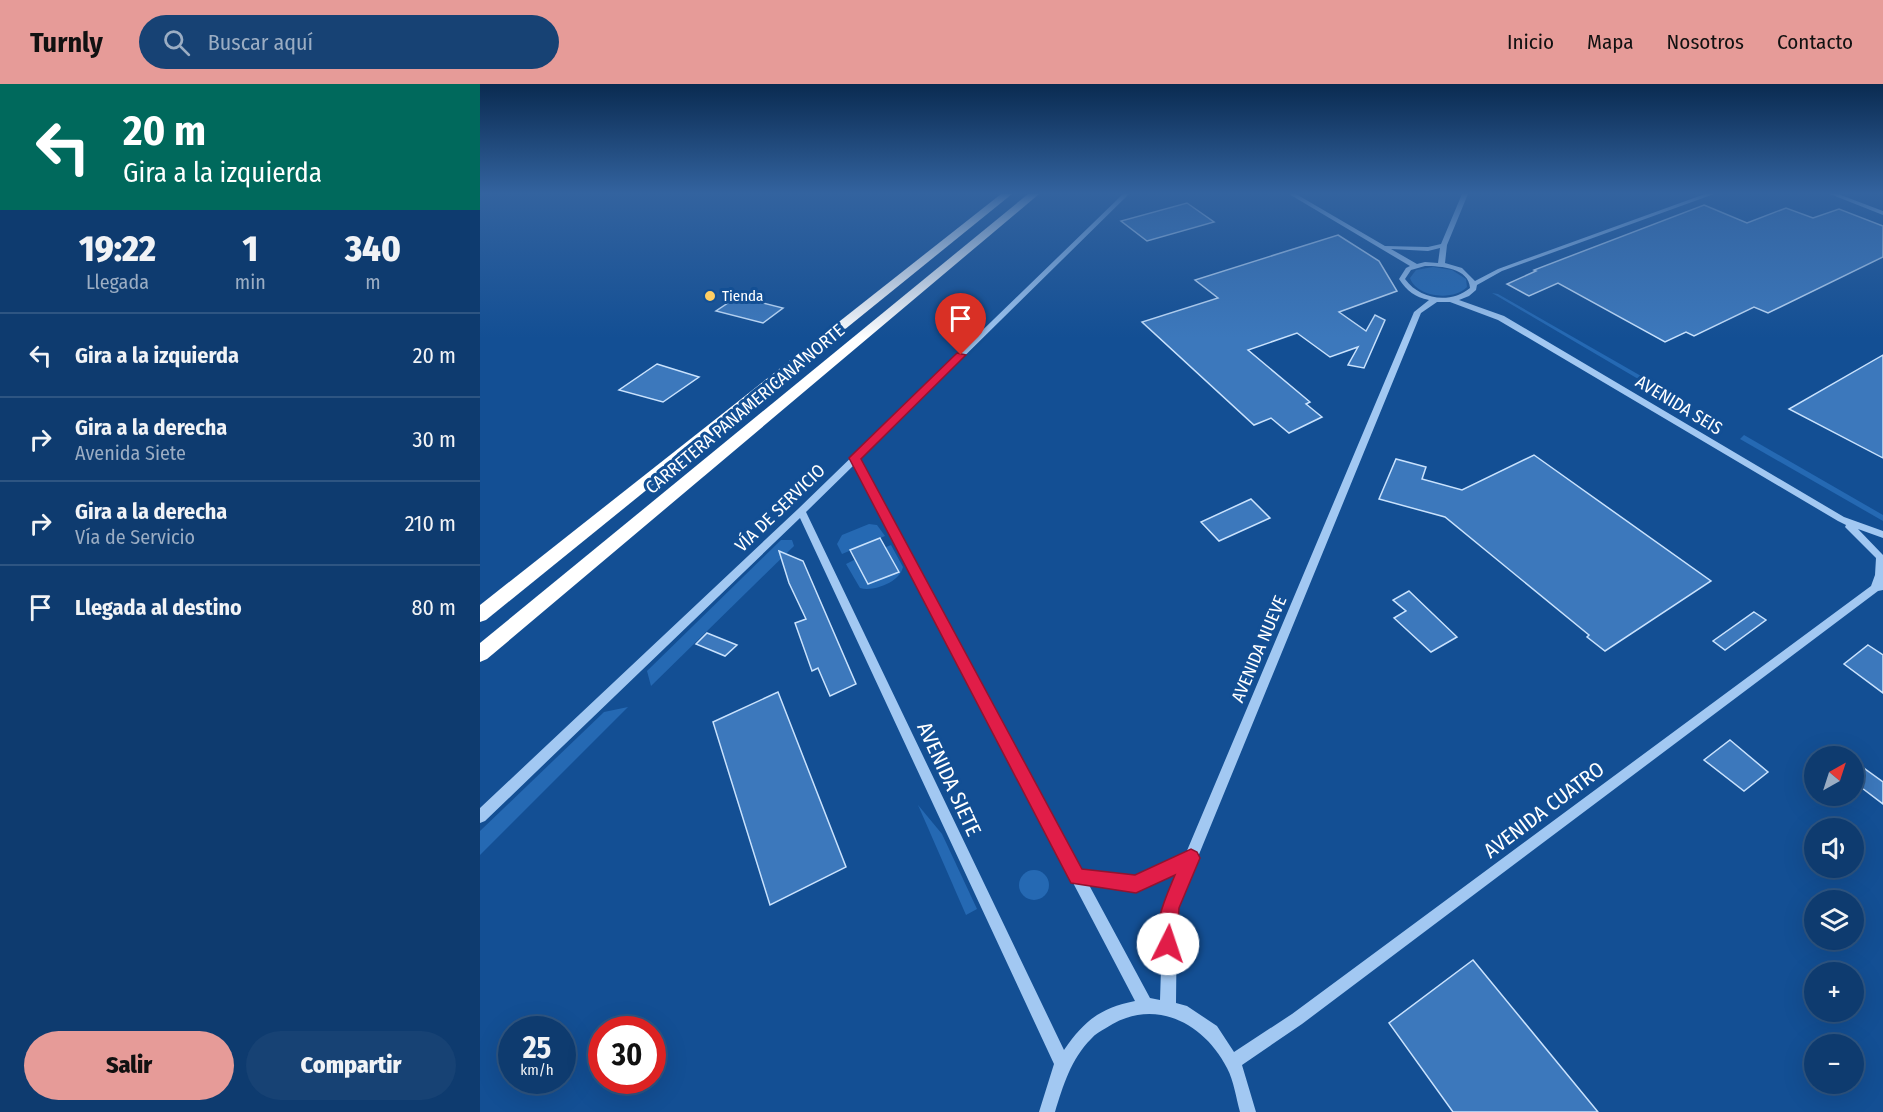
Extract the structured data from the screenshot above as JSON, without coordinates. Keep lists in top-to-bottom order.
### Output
{
  "streets": {
    "highway": ["CARRETERA PANAMERICANA NORTE"],
    "street": [
      "AVENIDA SEIS",
      "VÍA DE SERVICIO",
      "AVENIDA NUEVE",
      "AVENIDA SIETE",
      "AVENIDA CUATRO"
    ]
  },
  "crossings": [
    ["VÍA DE SERVICIO", "AVENIDA SIETE"]
  ],
  "places": ["Tienda"],
  "north": "top right",
  "page": {
    "header": "Turnly",
    "search": "Buscar aquí",
    "nav": [
      "Inicio",
      "Mapa",
      "Nosotros",
      "Contacto"
    ],
    "turn": ["20 m", "Gira a la izquierda"],
    "eta": [
      "19:22",
      "Llegada",
      "1",
      "min",
      "340",
      "m"
    ],
    "list": [
      {
        "name": "Gira a la izquierda",
        "value": "20 m"
      },
      {
        "name": "Gira a la derecha",
        "note": "Avenida Siete",
        "value": "30 m"
      },
      {
        "name": "Gira a la derecha",
        "note": "Vía de Servicio",
        "value": "210 m"
      },
      {
        "name": "Llegada al destino",
        "value": "80 m"
      }
    ],
    "map_buttons": ["+", "−"],
    "speed": "25 km/h",
    "limit": "30",
    "buttons": ["Salir", "Compartir"]
  }
}
